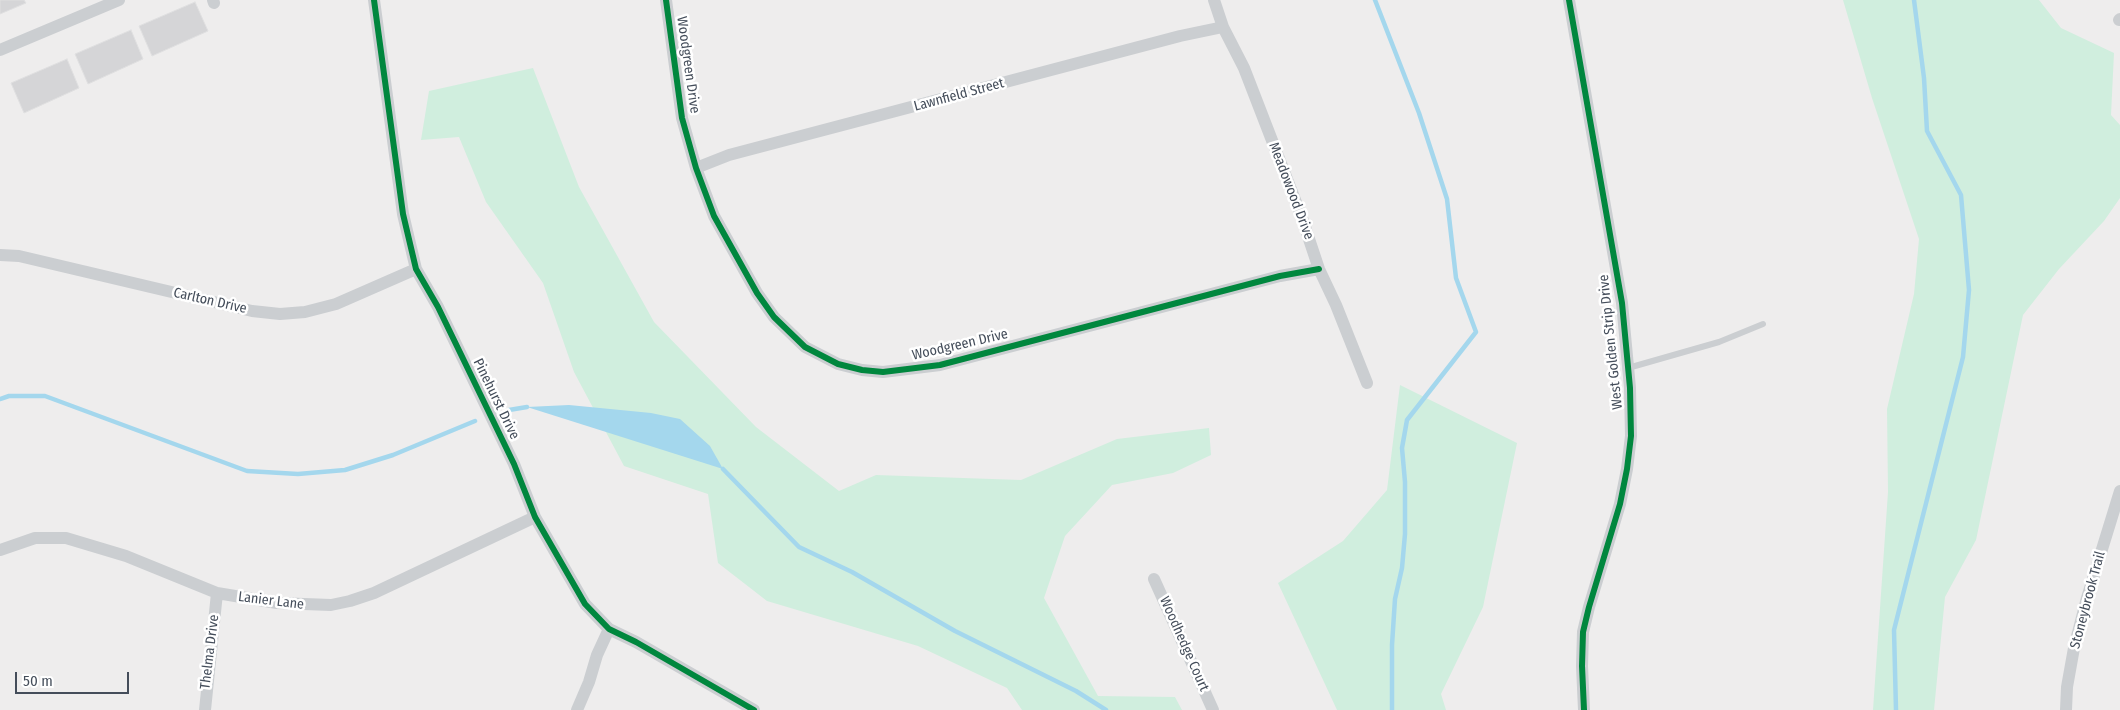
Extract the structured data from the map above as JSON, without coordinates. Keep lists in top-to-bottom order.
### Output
{
  "streets": {
    "street": [
      "Woodgreen Drive",
      "Lawnfield Street",
      "Meadowood Drive",
      "Carlton Drive",
      "West Golden Strip Drive",
      "Pinehurst Drive",
      "Stoneybrook Trail",
      "Lanier Lane",
      "Woodhedge Court",
      "Thelma Drive"
    ]
  },
  "crossings": [
    ["Woodgreen Drive", "Lawnfield Street"],
    ["Woodgreen Drive", "Meadowood Drive"],
    ["Lawnfield Street", "Meadowood Drive"],
    ["Carlton Drive", "Pinehurst Drive"],
    ["Pinehurst Drive", "Lanier Lane"],
    ["Lanier Lane", "Thelma Drive"]
  ],
  "scale_bar": "50 m"
}
